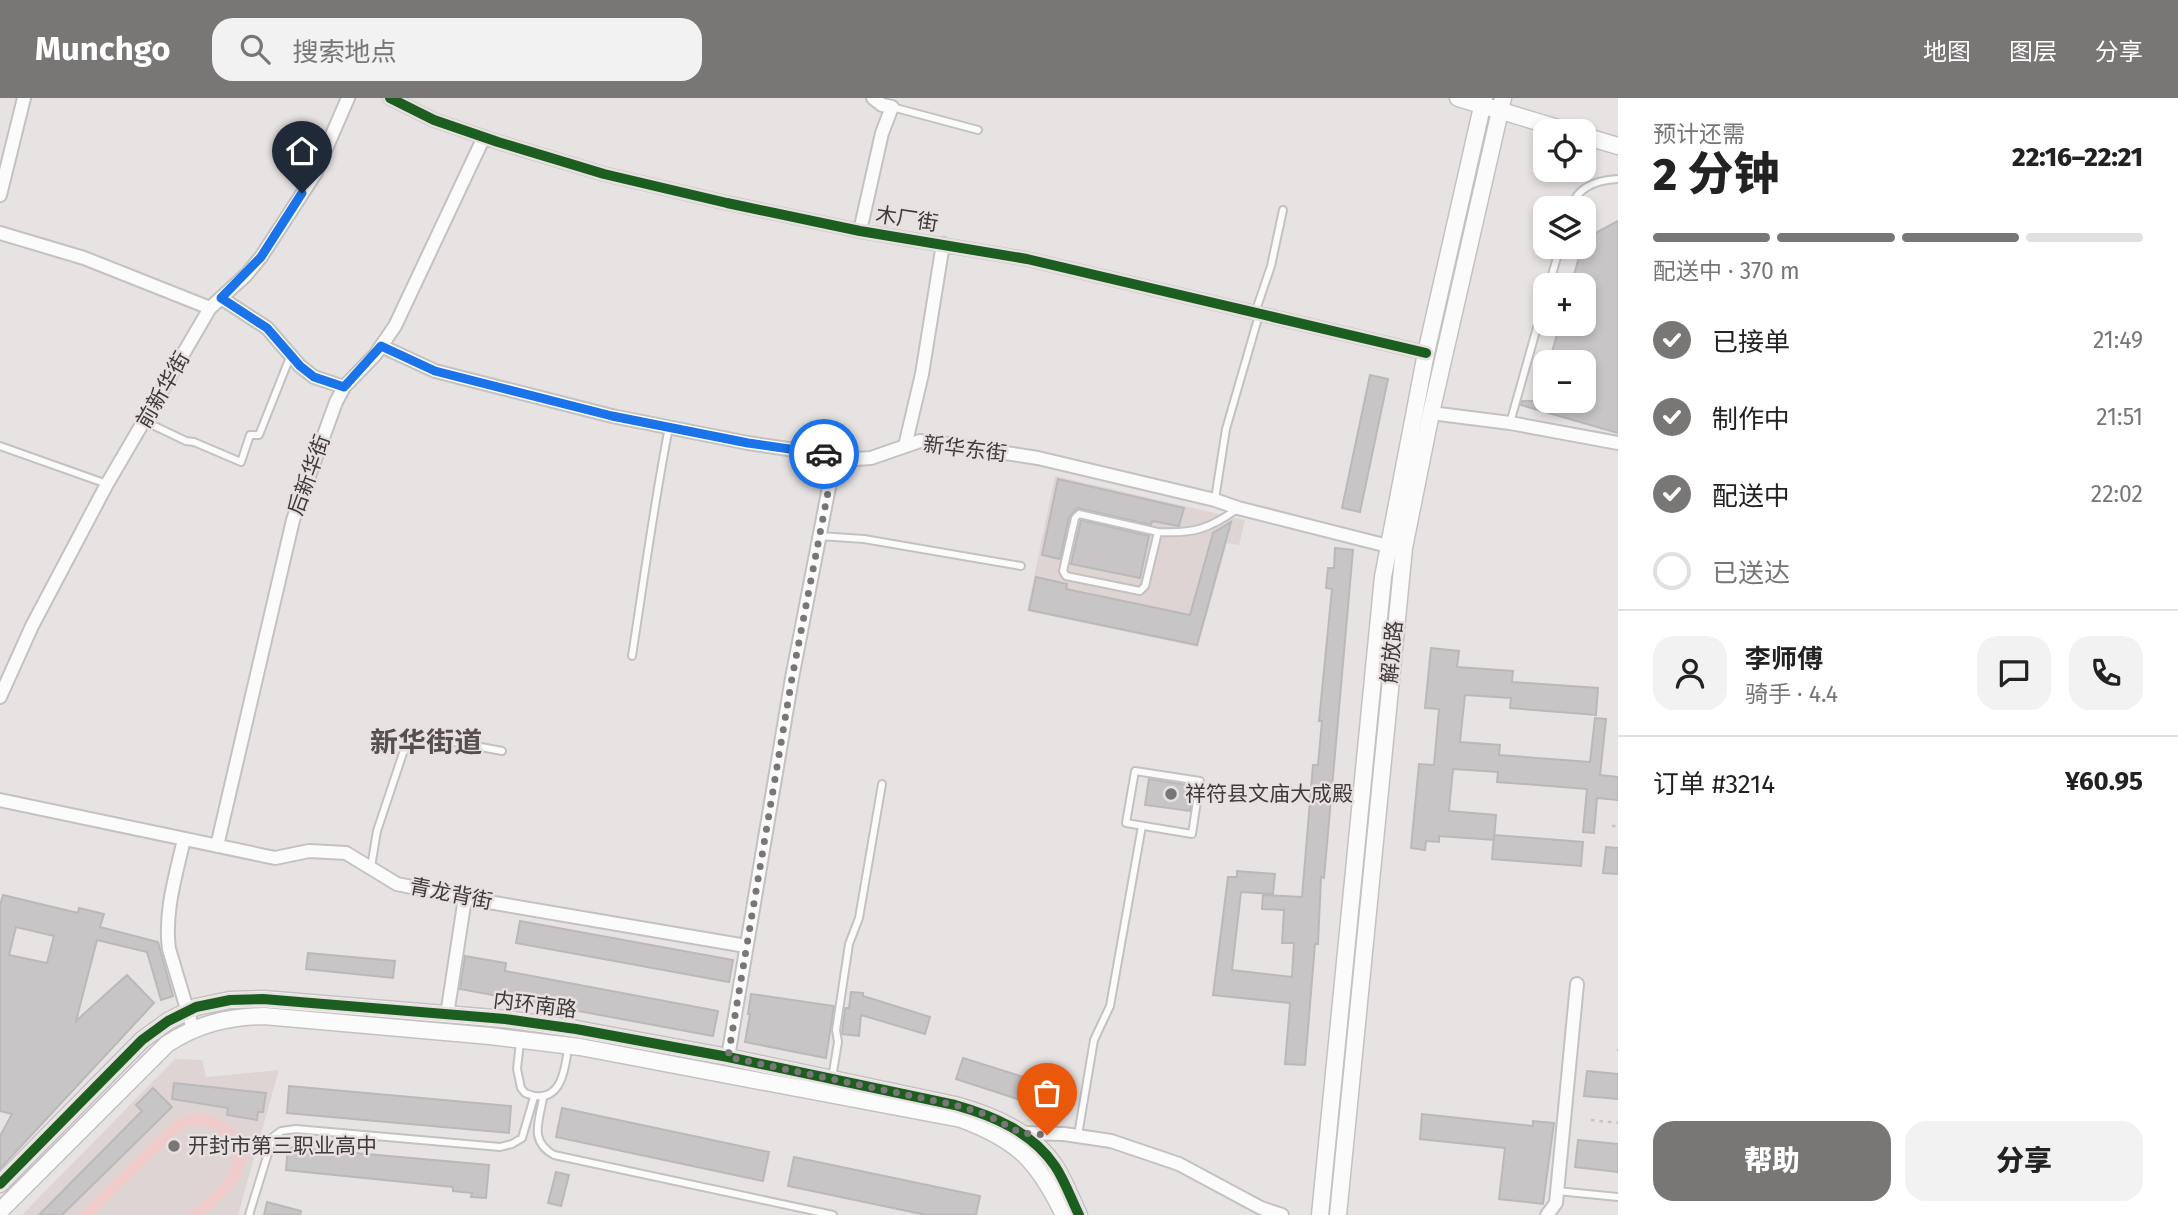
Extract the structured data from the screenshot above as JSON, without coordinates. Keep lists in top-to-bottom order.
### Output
{
  "streets": {
    "street": [
      "木厂街",
      "前新华街",
      "新华东街",
      "后新华街",
      "解放路",
      "青龙背街",
      "内环南路"
    ]
  },
  "crossings": [
    ["木厂街", "后新华街"],
    ["木厂街", "解放路"],
    ["新华东街", "后新华街"],
    ["新华东街", "解放路"],
    ["后新华街", "青龙背街"]
  ],
  "districts": ["新华街道"],
  "places": ["祥符县文庙大成殿", "开封市第三职业高中"],
  "page": {
    "header": "Munchgo",
    "search": "搜索地点",
    "nav": ["地图", "图层", "分享"],
    "heading": ["2 分钟", "预计还需", "22:16–22:21"],
    "panel": [
      "李师傅",
      "骑手 · 4.4",
      "订单 #3214",
      "¥60.95"
    ],
    "map_buttons": ["+", "−"],
    "bar": "配送中 · 370 m",
    "list": [
      ["已接单", "21:49"],
      ["制作中", "21:51"],
      ["配送中", "22:02"],
      "已送达"
    ],
    "buttons": ["帮助", "分享"]
  }
}
